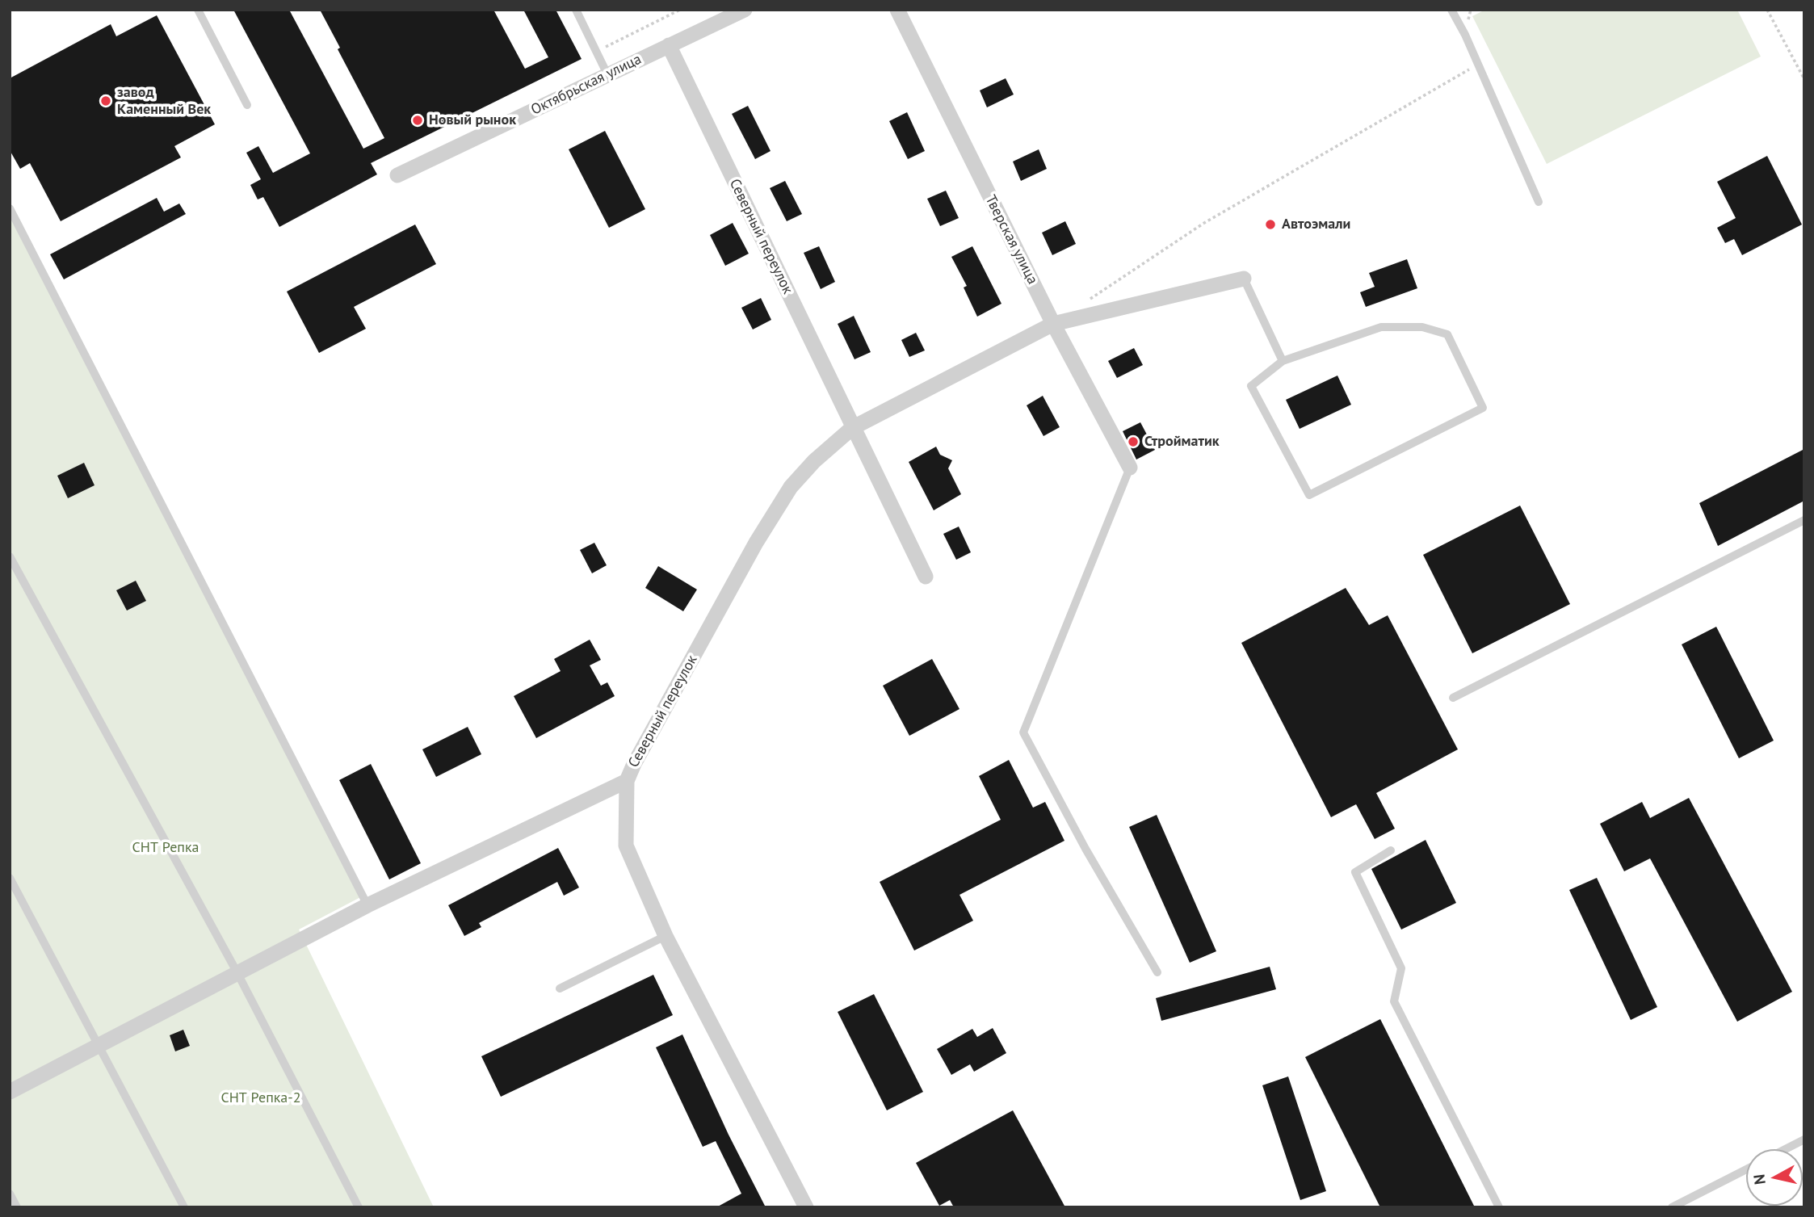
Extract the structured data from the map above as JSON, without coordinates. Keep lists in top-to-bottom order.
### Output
{
  "streets": {
    "street": ["Октябрьская улица", "Северный переулок", "Тверская улица"]
  },
  "crossings": [
    ["Октябрьская улица", "Северный переулок"]
  ],
  "parks": ["СНТ Репка", "СНТ Репка-2"],
  "places": [
    "завод Каменный Век",
    "Новый рынок",
    "Автоэмали",
    "Стройматик"
  ],
  "north": "left"
}
